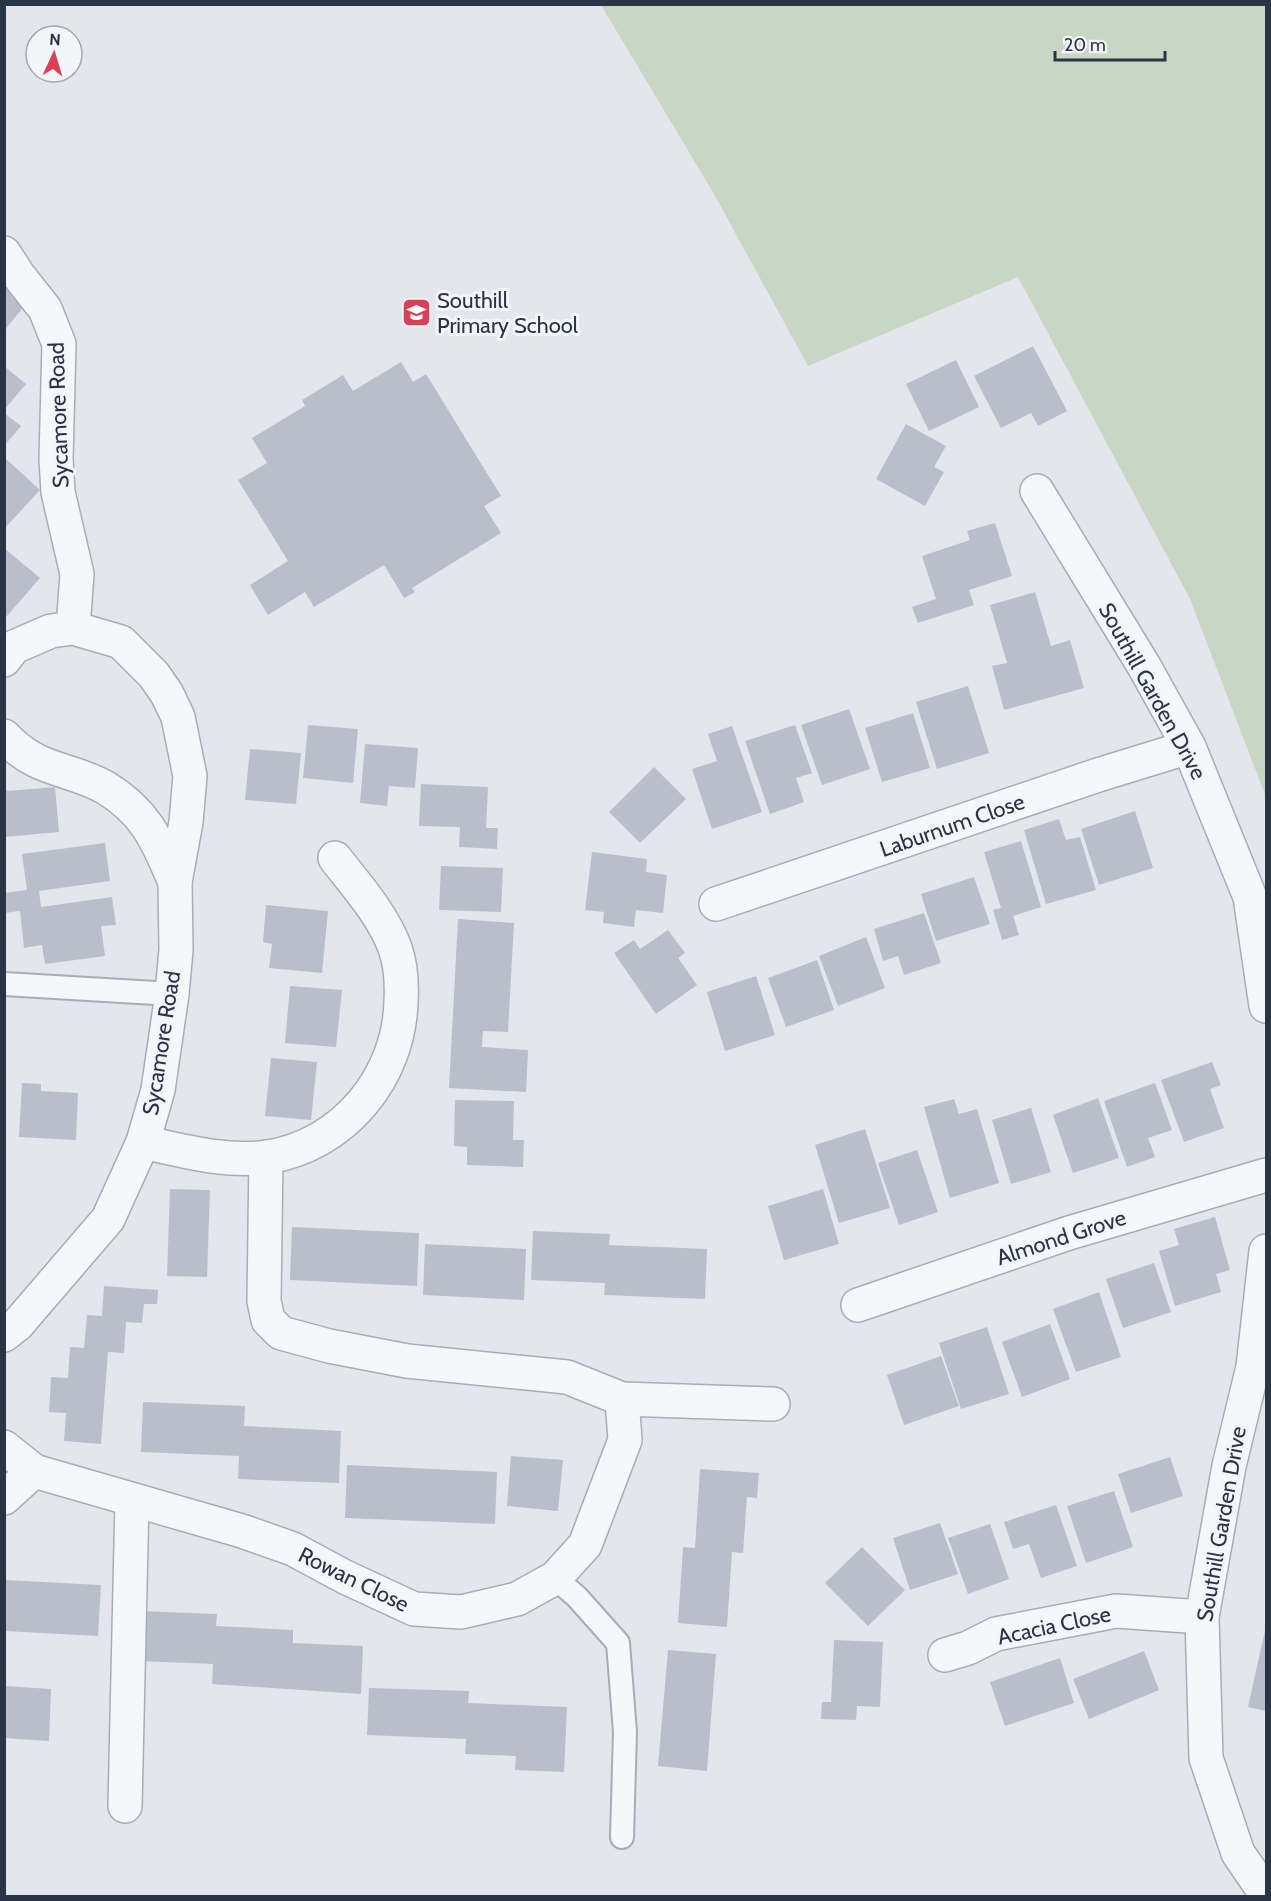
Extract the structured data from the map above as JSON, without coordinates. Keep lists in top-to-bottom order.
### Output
{
  "streets": {
    "street": [
      "Sycamore Road",
      "Southill Garden Drive",
      "Laburnum Close",
      "Almond Grove",
      "Rowan Close",
      "Acacia Close"
    ]
  },
  "crossings": [
    ["Southill Garden Drive", "Laburnum Close"],
    ["Southill Garden Drive", "Acacia Close"]
  ],
  "places": {
    "school or university": ["Southill Primary School"]
  },
  "scale_bar": "20 m",
  "north": "top"
}
